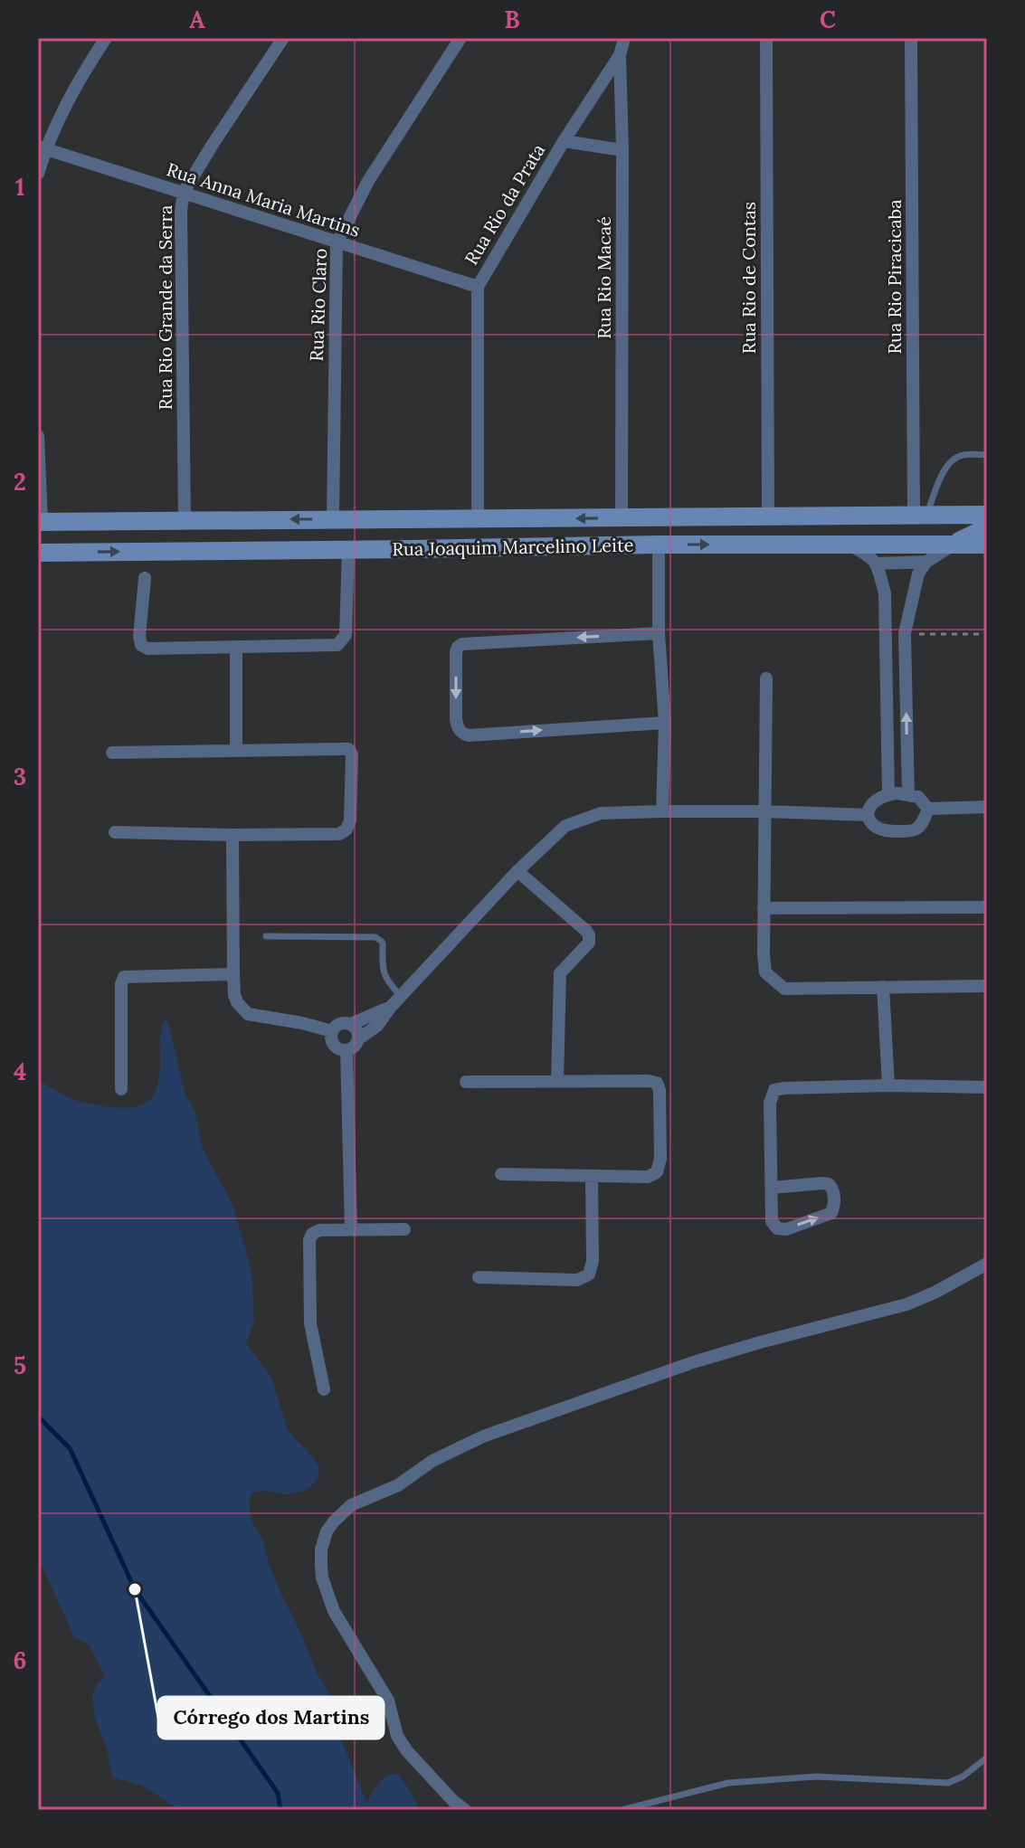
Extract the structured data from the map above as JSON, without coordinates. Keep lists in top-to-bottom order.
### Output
{
  "streets": {
    "main road": ["Rua Joaquim Marcelino Leite"],
    "street": [
      "Rua Anna Maria Martins",
      "Rua Rio da Prata",
      "Rua Rio Piracicaba",
      "Rua Rio Macaé",
      "Rua Rio de Contas",
      "Rua Rio Claro",
      "Rua Rio Grande da Serra"
    ]
  },
  "crossings": [
    ["Rua Anna Maria Martins", "Rua Rio da Prata"],
    ["Rua Anna Maria Martins", "Rua Rio Claro"],
    ["Rua Anna Maria Martins", "Rua Rio Grande da Serra"],
    ["Rua Rio da Prata", "Rua Rio Macaé"],
    ["Rua Rio da Prata", "Rua Joaquim Marcelino Leite"],
    ["Rua Rio Piracicaba", "Rua Joaquim Marcelino Leite"],
    ["Rua Rio Macaé", "Rua Joaquim Marcelino Leite"],
    ["Rua Rio de Contas", "Rua Joaquim Marcelino Leite"],
    ["Rua Rio Claro", "Rua Joaquim Marcelino Leite"],
    ["Rua Rio Grande da Serra", "Rua Joaquim Marcelino Leite"]
  ],
  "places": ["Córrego dos Martins"],
  "grid": {
    "columns": ["A", "B", "C"],
    "rows": [
      "1",
      "2",
      "3",
      "4",
      "5",
      "6"
    ]
  }
}
